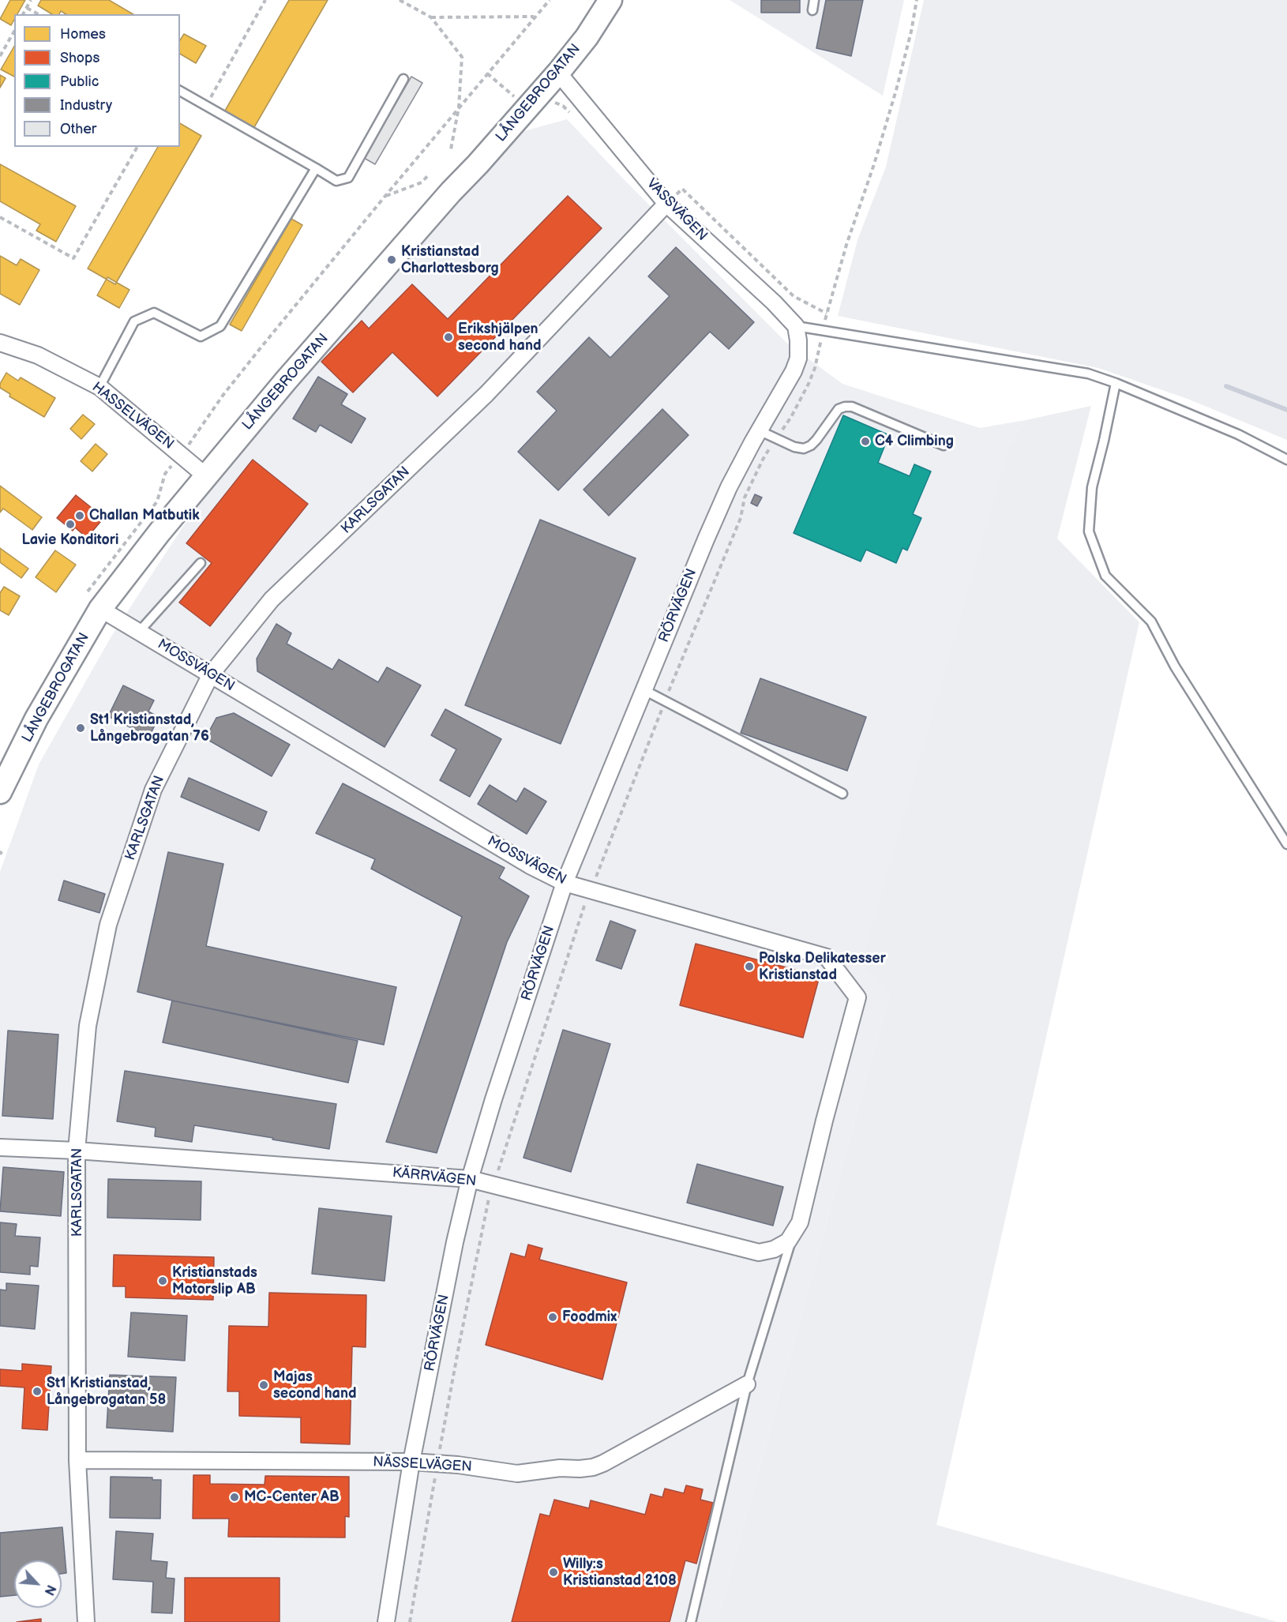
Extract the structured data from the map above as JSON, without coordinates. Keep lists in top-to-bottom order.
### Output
{
  "streets": {
    "main road": ["LÅNGEBROGATAN"],
    "street": [
      "VASSVÄGEN",
      "HASSELVÄGEN",
      "KARLSGATAN",
      "RÖRVÄGEN",
      "MOSSVÄGEN",
      "KÄRRVÄGEN",
      "NÄSSELVÄGEN"
    ]
  },
  "crossings": [
    ["LÅNGEBROGATAN", "VASSVÄGEN"],
    ["LÅNGEBROGATAN", "HASSELVÄGEN"],
    ["LÅNGEBROGATAN", "MOSSVÄGEN"],
    ["VASSVÄGEN", "KARLSGATAN"],
    ["VASSVÄGEN", "RÖRVÄGEN"],
    ["KARLSGATAN", "MOSSVÄGEN"],
    ["KARLSGATAN", "KÄRRVÄGEN"],
    ["KARLSGATAN", "NÄSSELVÄGEN"],
    ["RÖRVÄGEN", "MOSSVÄGEN"],
    ["RÖRVÄGEN", "KÄRRVÄGEN"],
    ["RÖRVÄGEN", "NÄSSELVÄGEN"],
    ["MOSSVÄGEN", "KÄRRVÄGEN"]
  ],
  "places": [
    "Kristianstad Charlottesborg",
    "Erikshjälpen second hand",
    "C4 Climbing",
    "Challan Matbutik",
    "Lavie Konditori",
    "St1 Kristianstad, Långebrogatan 76",
    "Polska Delikatesser Kristianstad",
    "Kristianstads Motorslip AB",
    "Foodmix",
    "Majas second hand",
    "St1 Kristianstad, Långebrogatan 58",
    "MC-Center AB",
    "Willy:s Kristianstad 2108"
  ],
  "legend": [
    "Homes",
    "Shops",
    "Public",
    "Industry",
    "Other"
  ],
  "north": "bottom right"
}
